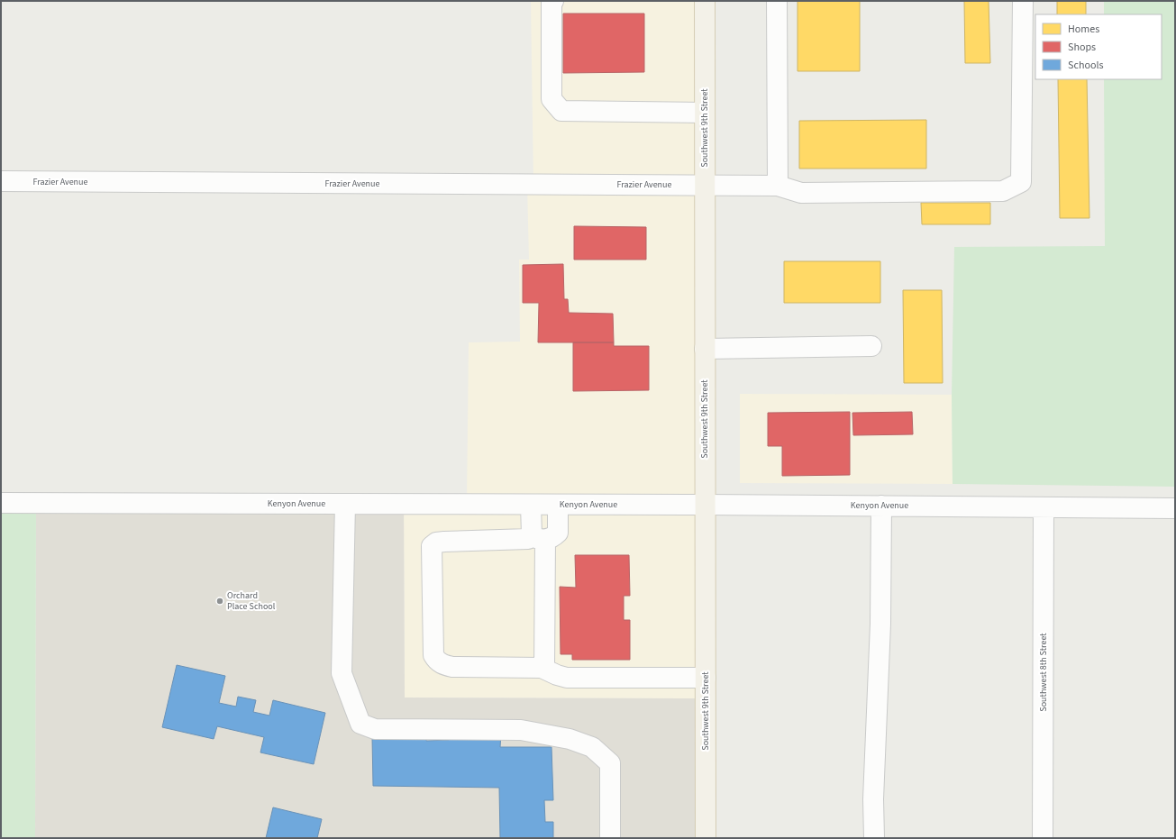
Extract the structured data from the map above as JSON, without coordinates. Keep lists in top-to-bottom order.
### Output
{
  "streets": {
    "main road": ["Southwest 9th Street"],
    "street": ["Frazier Avenue", "Kenyon Avenue", "Southwest 8th Street"]
  },
  "crossings": [
    ["Southwest 9th Street", "Frazier Avenue"],
    ["Southwest 9th Street", "Kenyon Avenue"],
    ["Kenyon Avenue", "Southwest 8th Street"]
  ],
  "places": ["Orchard Place School"],
  "legend": ["Homes", "Shops", "Schools"]
}
